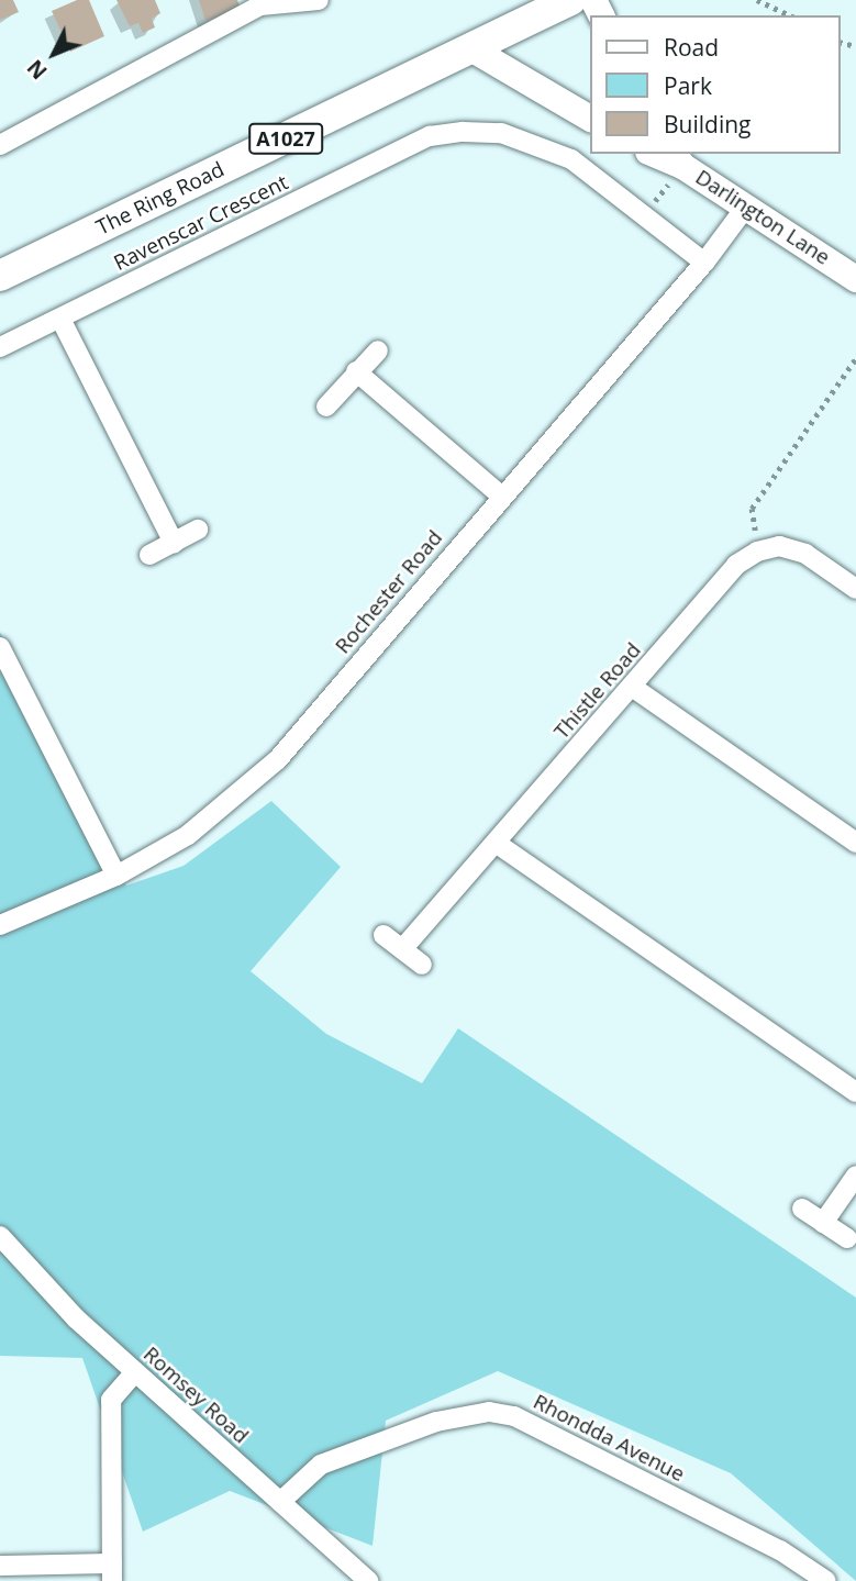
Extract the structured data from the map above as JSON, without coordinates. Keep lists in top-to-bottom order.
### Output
{
  "streets": {
    "main road": ["A1027", "The Ring Road"],
    "street": [
      "Darlington Lane",
      "Ravenscar Crescent",
      "Rochester Road",
      "Thistle Road",
      "Romsey Road",
      "Rhondda Avenue"
    ]
  },
  "crossings": [
    ["Darlington Lane", "Rochester Road"],
    ["Ravenscar Crescent", "Rochester Road"],
    ["Romsey Road", "Rhondda Avenue"]
  ],
  "legend": ["Road", "Park", "Building"],
  "north": "bottom left"
}
